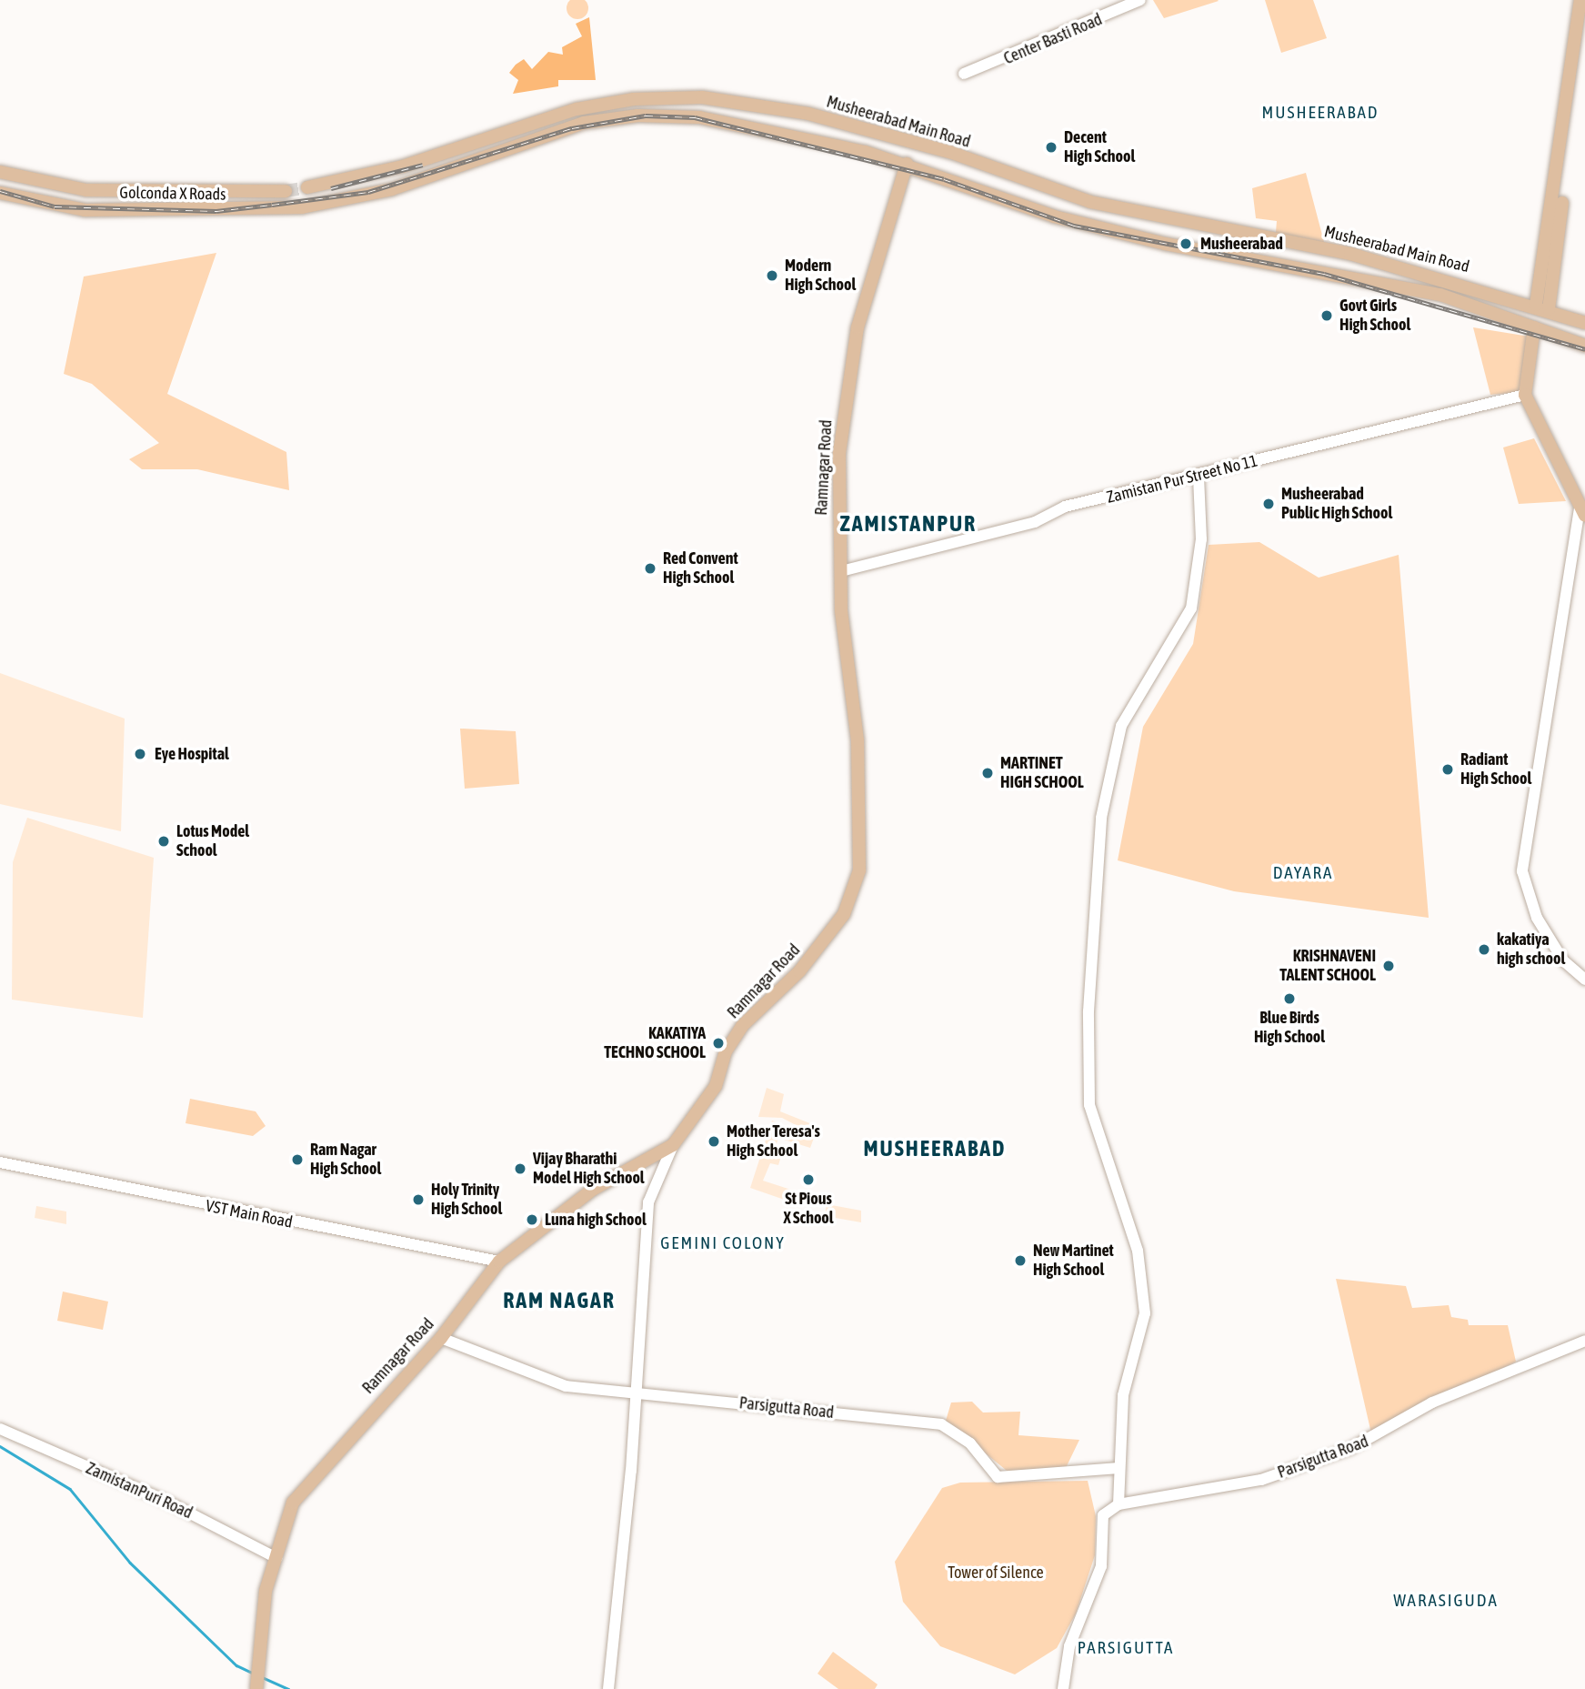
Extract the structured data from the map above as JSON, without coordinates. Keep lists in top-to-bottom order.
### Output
{
  "streets": {
    "main road": ["Musheerabad Main Road", "Golconda X Roads", "Ramnagar Road"],
    "street": [
      "Center Basti Road",
      "Zamistan Pur Street No 11",
      "VST Main Road",
      "Parsigutta Road",
      "ZamistanPuri Road"
    ]
  },
  "crossings": [
    ["Musheerabad Main Road", "Golconda X Roads"],
    ["Musheerabad Main Road", "Ramnagar Road"],
    ["Ramnagar Road", "Zamistan Pur Street No 11"],
    ["Ramnagar Road", "VST Main Road"],
    ["Ramnagar Road", "Parsigutta Road"],
    ["Ramnagar Road", "ZamistanPuri Road"]
  ],
  "districts": [
    "MUSHEERABAD",
    "ZAMISTANPUR",
    "DAYARA",
    "MUSHEERABAD",
    "GEMINI COLONY",
    "RAM NAGAR",
    "WARASIGUDA",
    "PARSIGUTTA"
  ],
  "parks": ["Tower of Silence"],
  "places": [
    "Decent High School",
    "Musheerabad",
    "Modern High School",
    "Govt Girls High School",
    "Musheerabad Public High School",
    "Red Convent High School",
    "Eye Hospital",
    "Radiant High School",
    "MARTINET HIGH SCHOOL",
    "Lotus Model School",
    "kakatiya high school",
    "KRISHNAVENI TALENT SCHOOL",
    "Blue Birds High School",
    "KAKATIYA TECHNO SCHOOL",
    "Mother Teresa's High School",
    "Ram Nagar High School",
    "Vijay Bharathi Model High School",
    "St Pious X School",
    "Holy Trinity High School",
    "Luna high School",
    "New Martinet High School"
  ]
}
